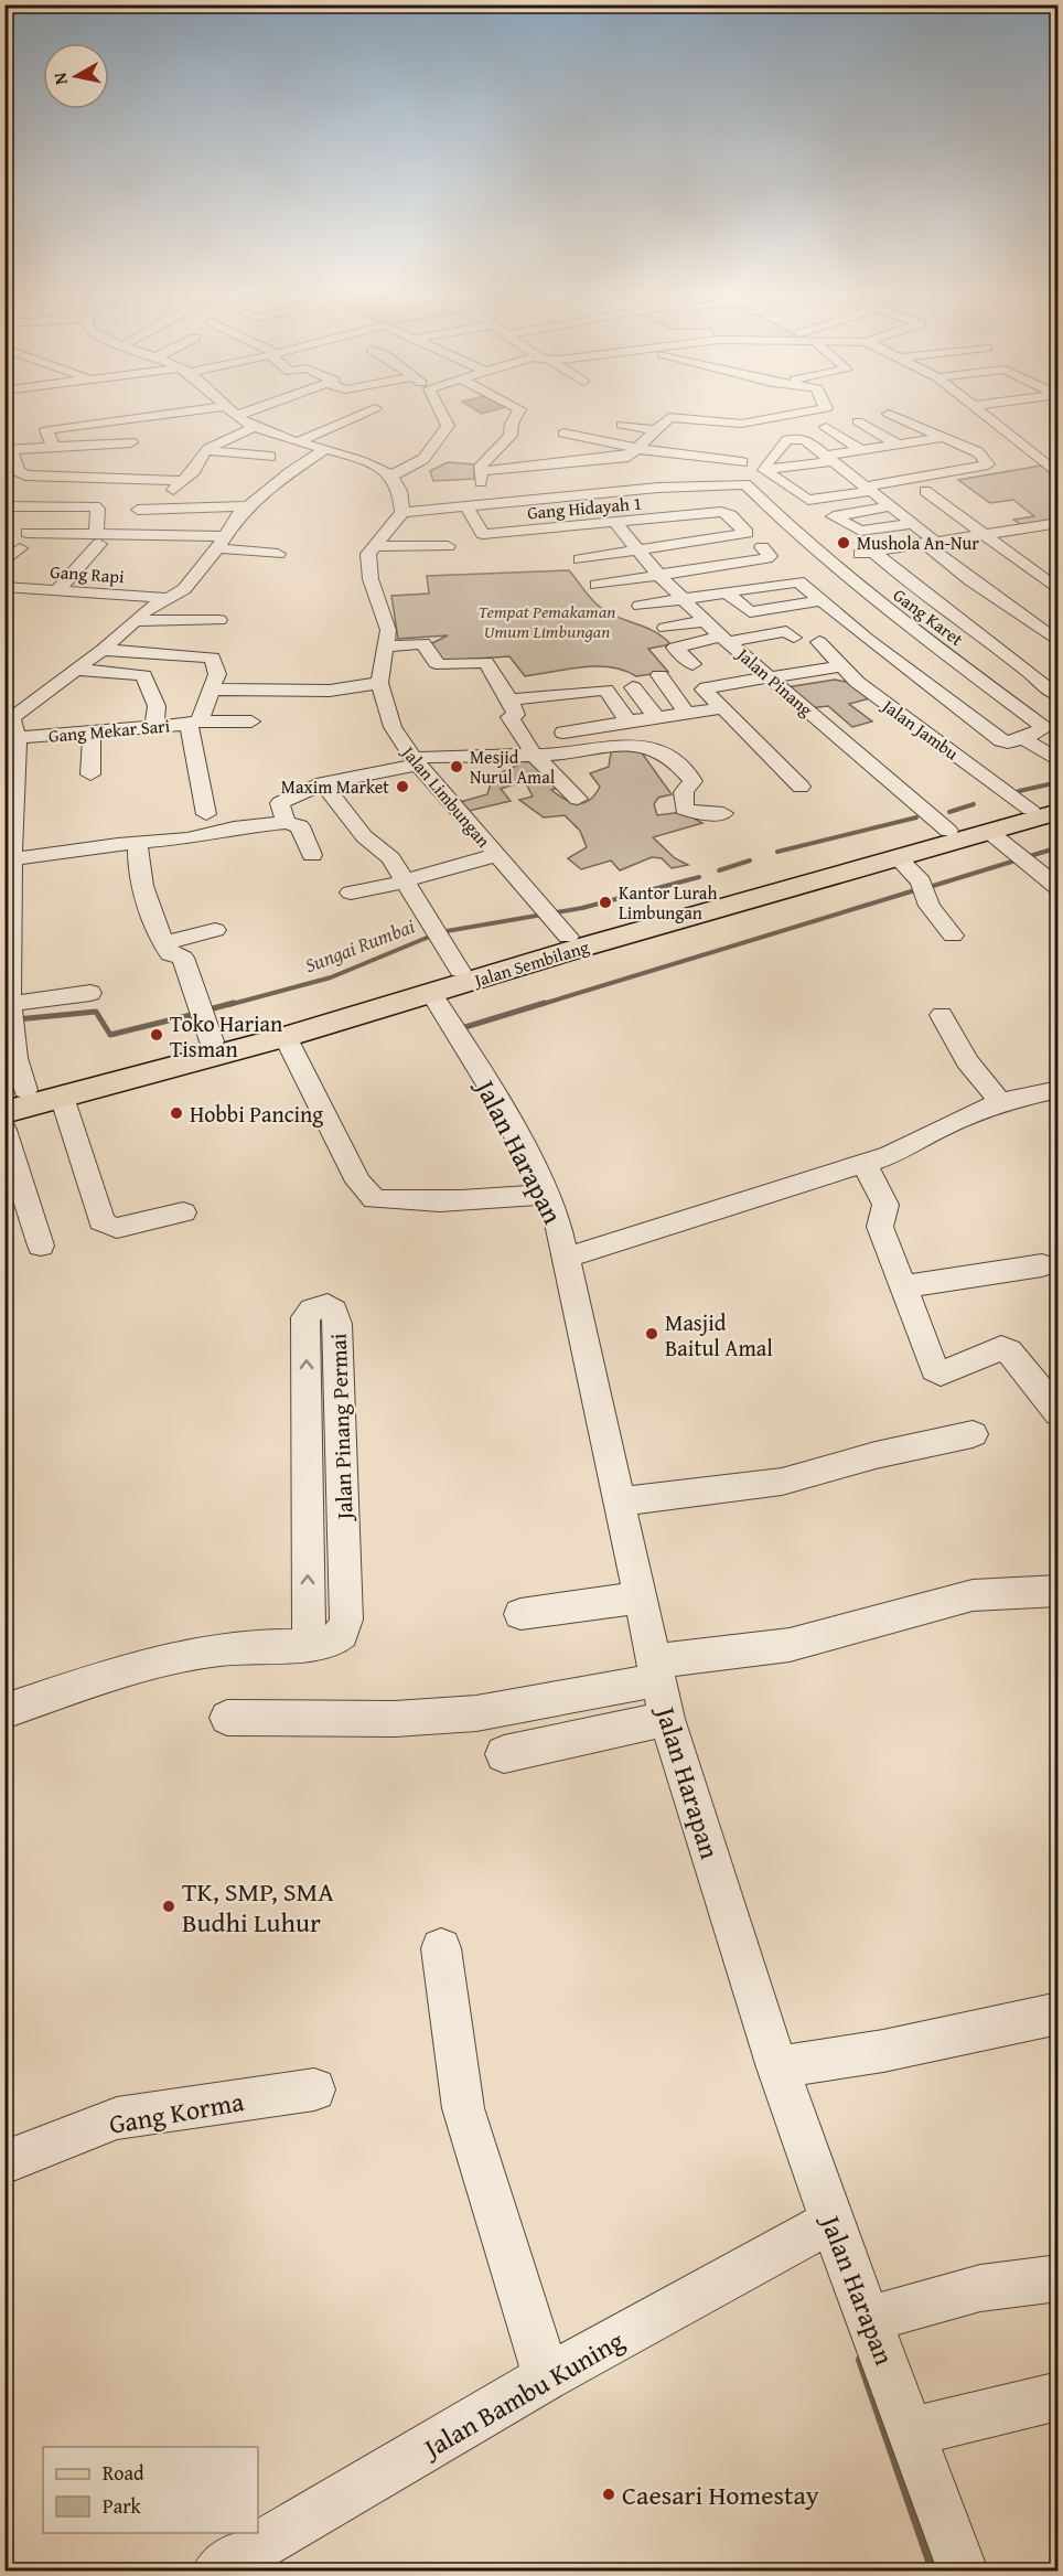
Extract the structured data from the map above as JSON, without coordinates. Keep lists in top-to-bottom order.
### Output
{
  "streets": {
    "main road": ["Jalan Sembilang"],
    "street": [
      "Gang Hidayah 1",
      "Gang Rapi",
      "Gang Karet",
      "Jalan Pinang",
      "Jalan Jambu",
      "Gang Mekar Sari",
      "Jalan Limbungan",
      "Jalan Harapan",
      "Jalan Pinang Permai",
      "Gang Korma",
      "Jalan Bambu Kuning"
    ]
  },
  "crossings": [
    ["Gang Hidayah 1", "Jalan Pinang"],
    ["Jalan Pinang", "Jalan Sembilang"],
    ["Jalan Jambu", "Jalan Sembilang"],
    ["Jalan Limbungan", "Jalan Sembilang"],
    ["Jalan Sembilang", "Jalan Harapan"],
    ["Jalan Harapan", "Jalan Bambu Kuning"]
  ],
  "water": ["Sungai Rumbai"],
  "parks": ["Tempat Pemakaman Umum Limbungan"],
  "places": [
    "Mushola An-Nur",
    "Mesjid Nurul Amal",
    "Maxim Market",
    "Kantor Lurah Limbungan",
    "Toko Harian Tisman",
    "Hobbi Pancing",
    "Masjid Baitul Amal",
    "TK, SMP, SMA Budhi Luhur",
    "Caesari Homestay"
  ],
  "legend": ["Road", "Park"],
  "north": "left"
}
